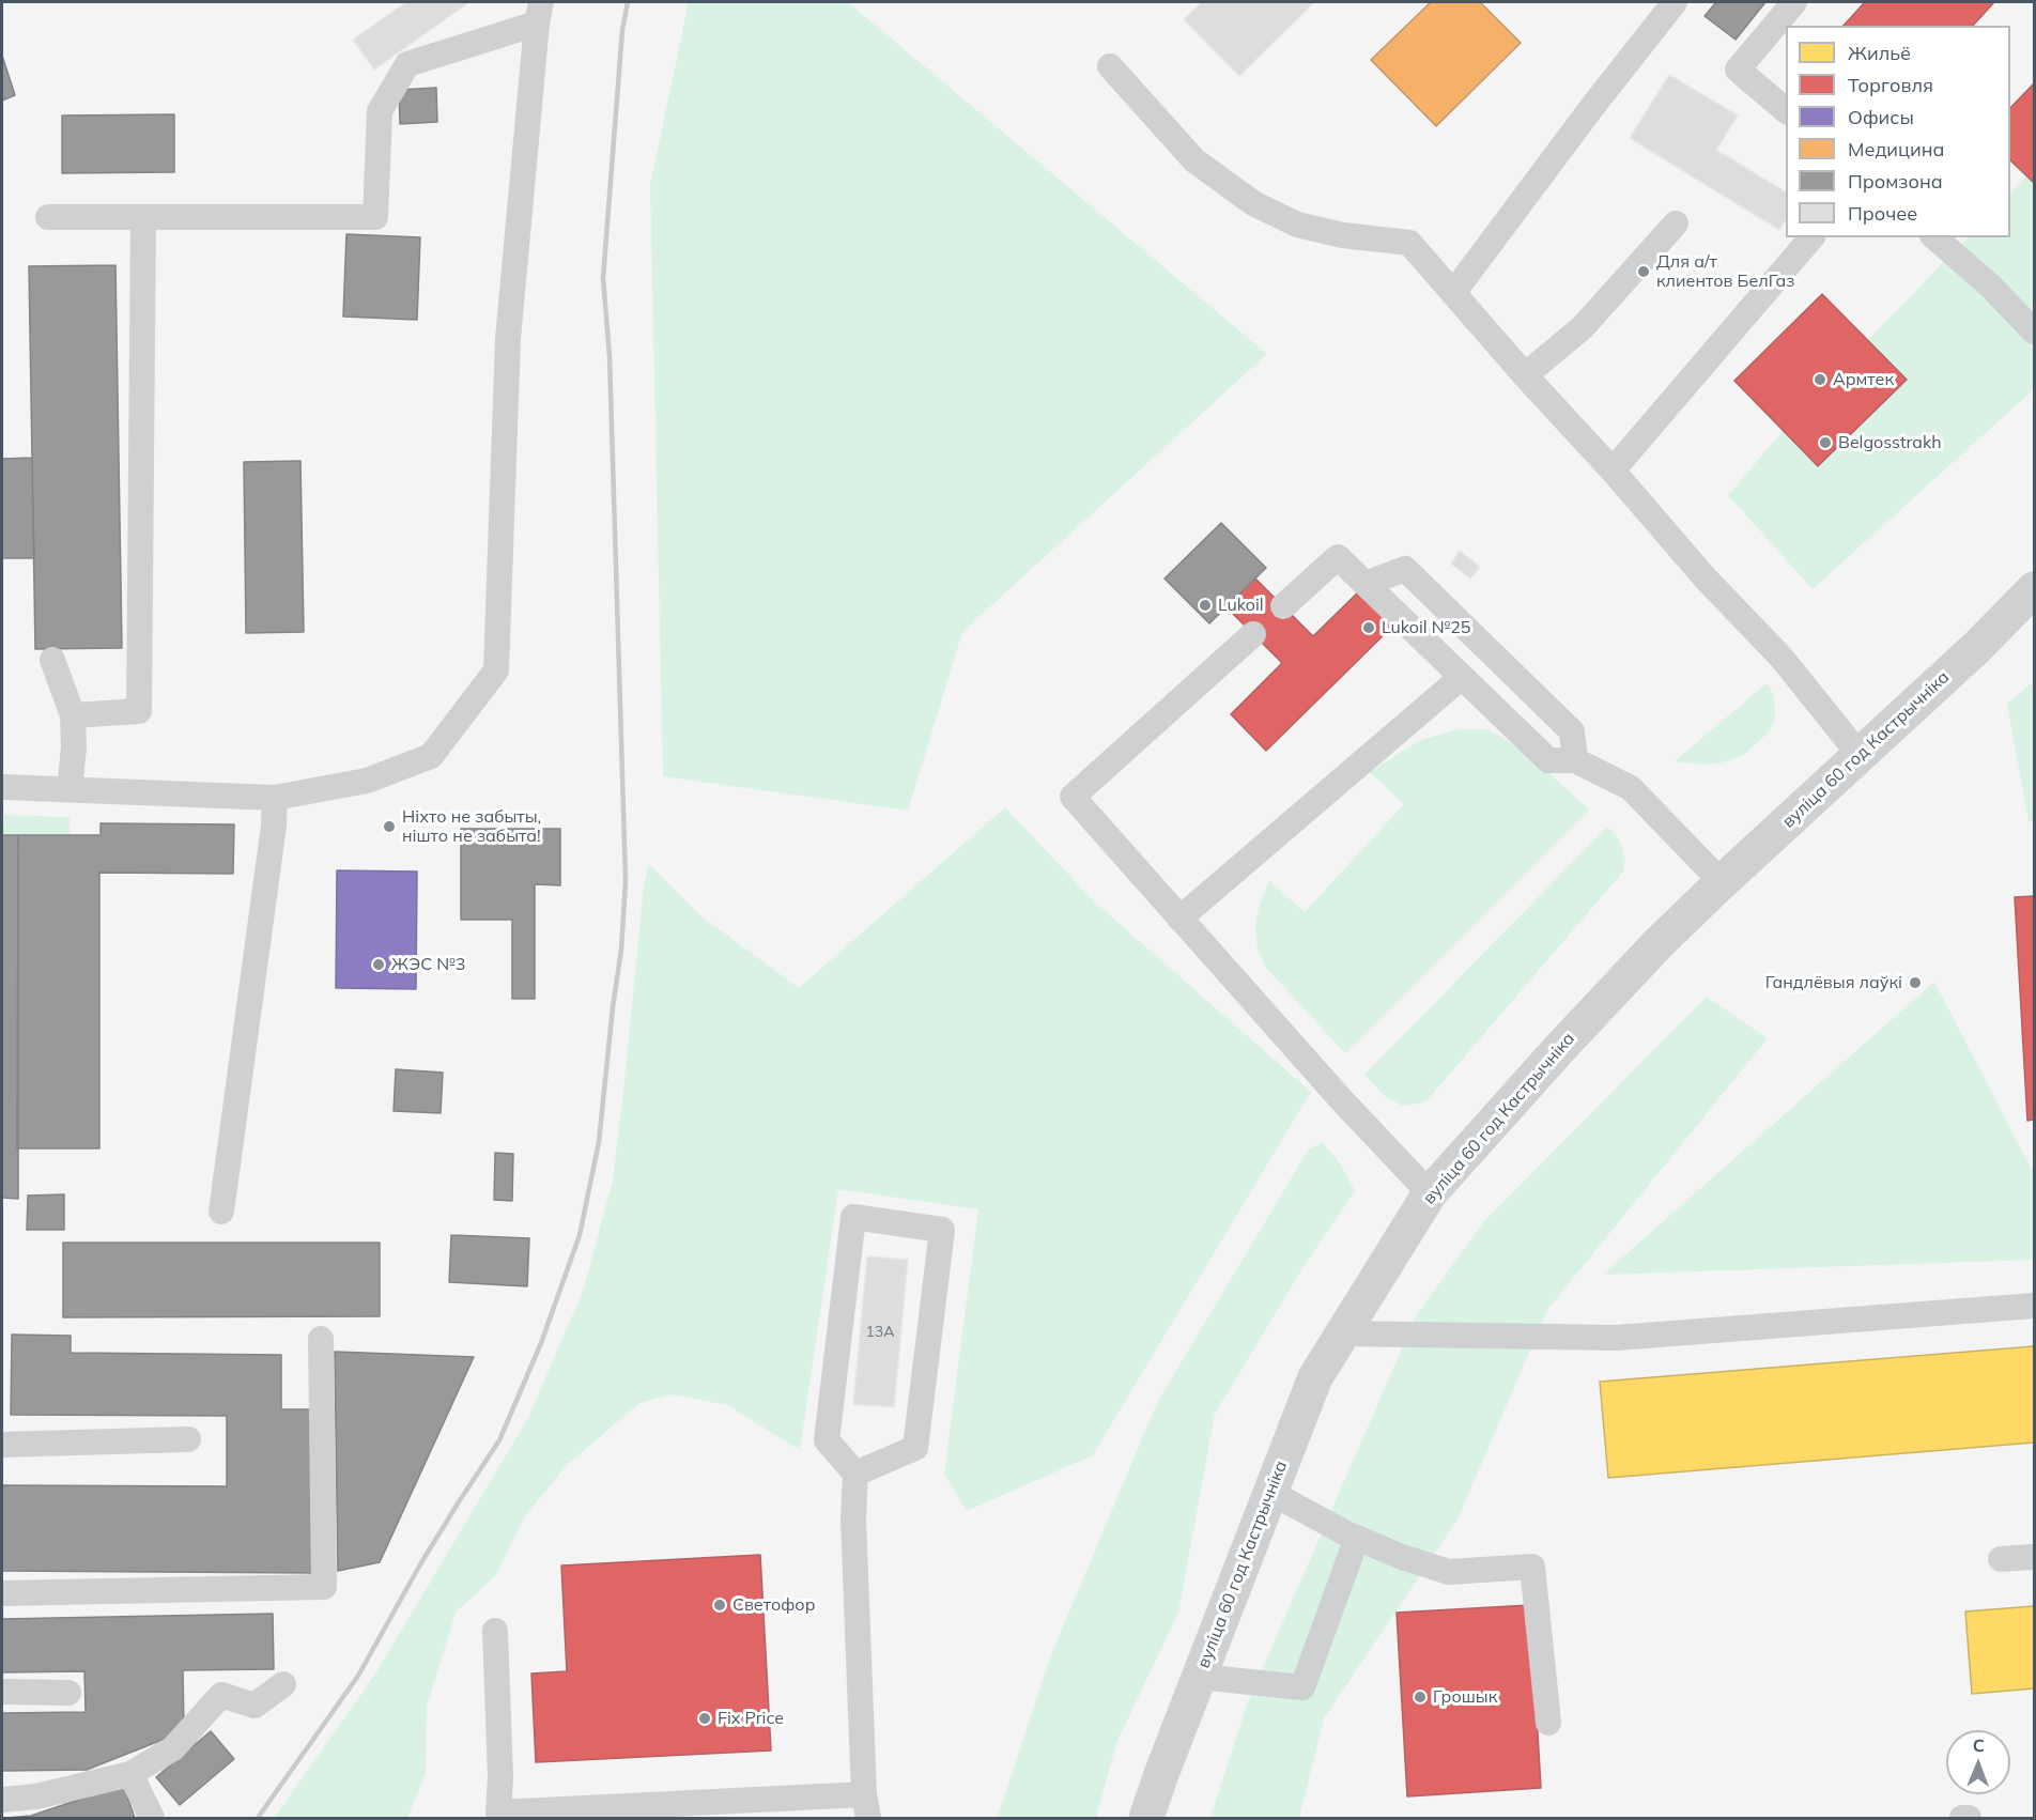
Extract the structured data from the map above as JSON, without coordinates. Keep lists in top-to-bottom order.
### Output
{
  "streets": {
    "street": ["вуліца 60 год Кастрычніка"]
  },
  "places": [
    "Для а/т клиентов БелГаз",
    "Армтек",
    "Belgosstrakh",
    "Lukoil",
    "Lukoil №25",
    "Ніхто не забыты, нішто не забыта!",
    "ЖЭС №3",
    "Гандлёвыя лаўкі",
    "Светофор",
    "Грошык",
    "Fix Price"
  ],
  "house_numbers": ["13А"],
  "legend": [
    "Жильё",
    "Торговля",
    "Офисы",
    "Медицина",
    "Промзона",
    "Прочее"
  ],
  "north": "top"
}
